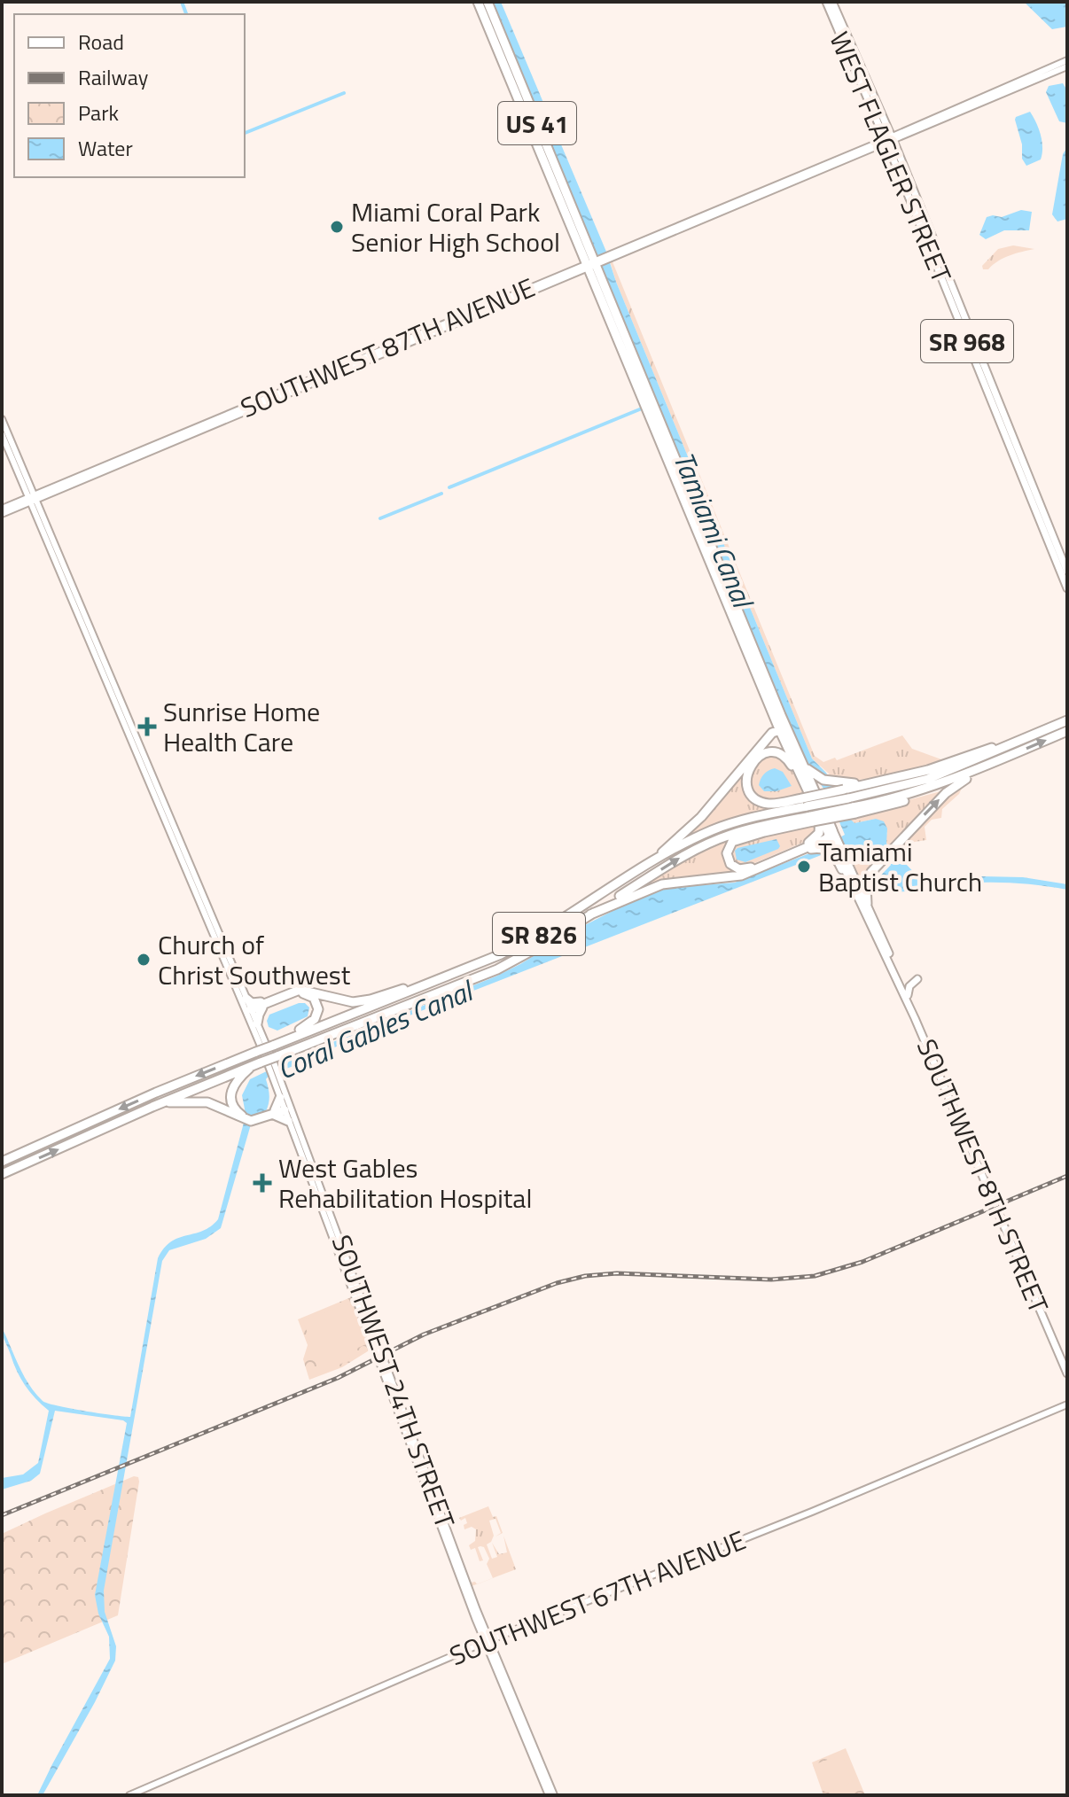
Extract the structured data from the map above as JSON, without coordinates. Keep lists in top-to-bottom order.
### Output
{
  "streets": {
    "highway": ["US 41", "SR 826", "SOUTHWEST 8TH STREET"],
    "main road": [
      "WEST FLAGLER STREET",
      "SR 968",
      "SOUTHWEST 87TH AVENUE",
      "SOUTHWEST 24TH STREET",
      "SOUTHWEST 67TH AVENUE"
    ]
  },
  "crossings": [
    ["WEST FLAGLER STREET", "SOUTHWEST 87TH AVENUE"],
    ["SOUTHWEST 87TH AVENUE", "SOUTHWEST 8TH STREET"],
    ["SOUTHWEST 87TH AVENUE", "SOUTHWEST 24TH STREET"],
    ["SR 826", "SOUTHWEST 8TH STREET"],
    ["SR 826", "SOUTHWEST 24TH STREET"],
    ["SOUTHWEST 24TH STREET", "SOUTHWEST 67TH AVENUE"]
  ],
  "water": ["Tamiami Canal", "Coral Gables Canal"],
  "places": {
    "other": ["Miami Coral Park Senior High School", "Tamiami Baptist Church", "Church of Christ Southwest"],
    "health": ["Sunrise Home Health Care", "West Gables Rehabilitation Hospital"]
  },
  "legend": [
    "Road",
    "Railway",
    "Park",
    "Water"
  ]
}
